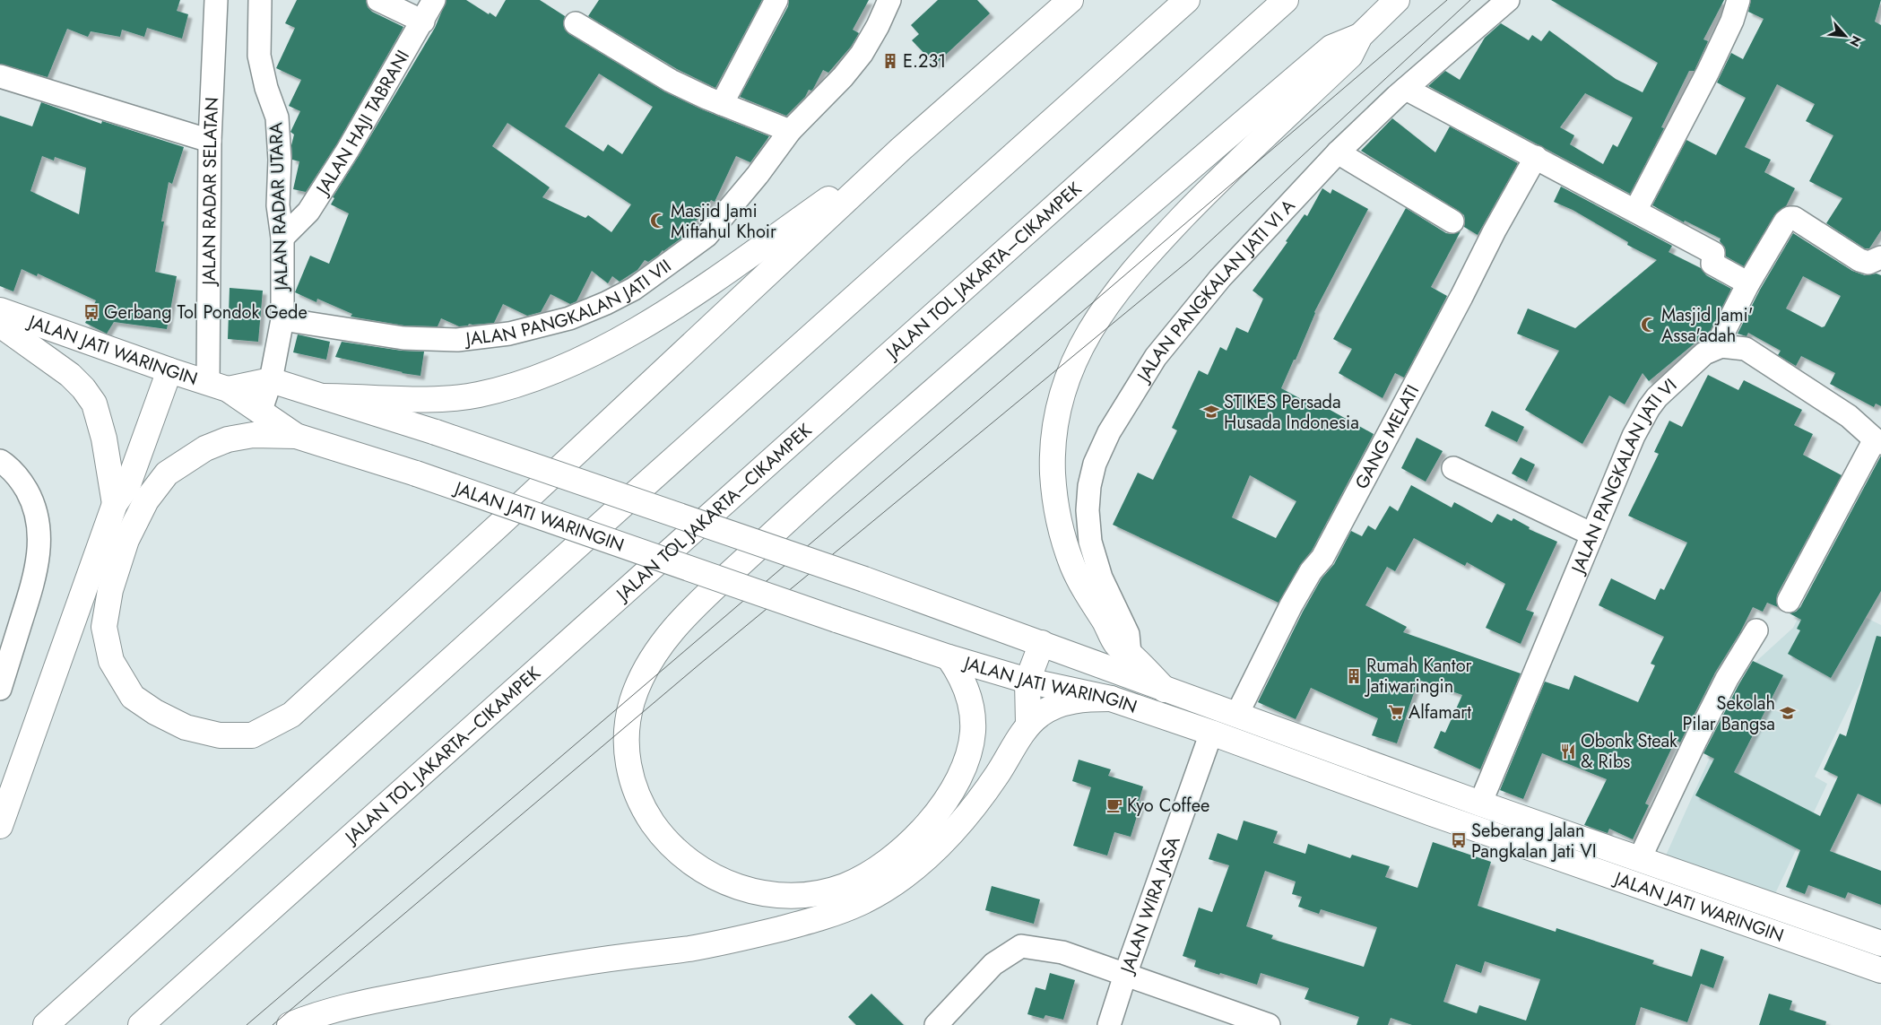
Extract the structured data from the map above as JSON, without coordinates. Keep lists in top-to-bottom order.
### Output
{
  "streets": {
    "main road": ["JALAN TOL JAKARTA–CIKAMPEK", "JALAN JATI WARINGIN"],
    "street": [
      "JALAN HAJI TABRANI",
      "JALAN RADAR SELATAN",
      "JALAN RADAR UTARA",
      "JALAN PANGKALAN JATI VI A",
      "JALAN PANGKALAN JATI VII",
      "GANG MELATI",
      "JALAN PANGKALAN JATI VI",
      "JALAN WIRA JASA"
    ]
  },
  "crossings": [
    ["JALAN HAJI TABRANI", "JALAN RADAR UTARA"],
    ["JALAN RADAR SELATAN", "JALAN JATI WARINGIN"],
    ["JALAN RADAR UTARA", "JALAN PANGKALAN JATI VII"],
    ["JALAN RADAR UTARA", "JALAN JATI WARINGIN"],
    ["JALAN JATI WARINGIN", "GANG MELATI"],
    ["JALAN JATI WARINGIN", "JALAN PANGKALAN JATI VI"],
    ["JALAN JATI WARINGIN", "JALAN WIRA JASA"]
  ],
  "places": {
    "building": ["E.231", "Rumah Kantor Jatiwaringin"],
    "mosque": ["Masjid Jami Miftahul Khoir", "Masjid Jami' Assa'adah"],
    "bus stop": ["Gerbang Tol Pondok Gede", "Seberang Jalan Pangkalan Jati VI"],
    "school or university": ["STIKES Persada Husada Indonesia", "Sekolah Pilar Bangsa"],
    "supermarket": ["Alfamart"],
    "restaurant": ["Obonk Steak & Ribs"],
    "cafe": ["Kyo Coffee"]
  },
  "north": "bottom right"
}
